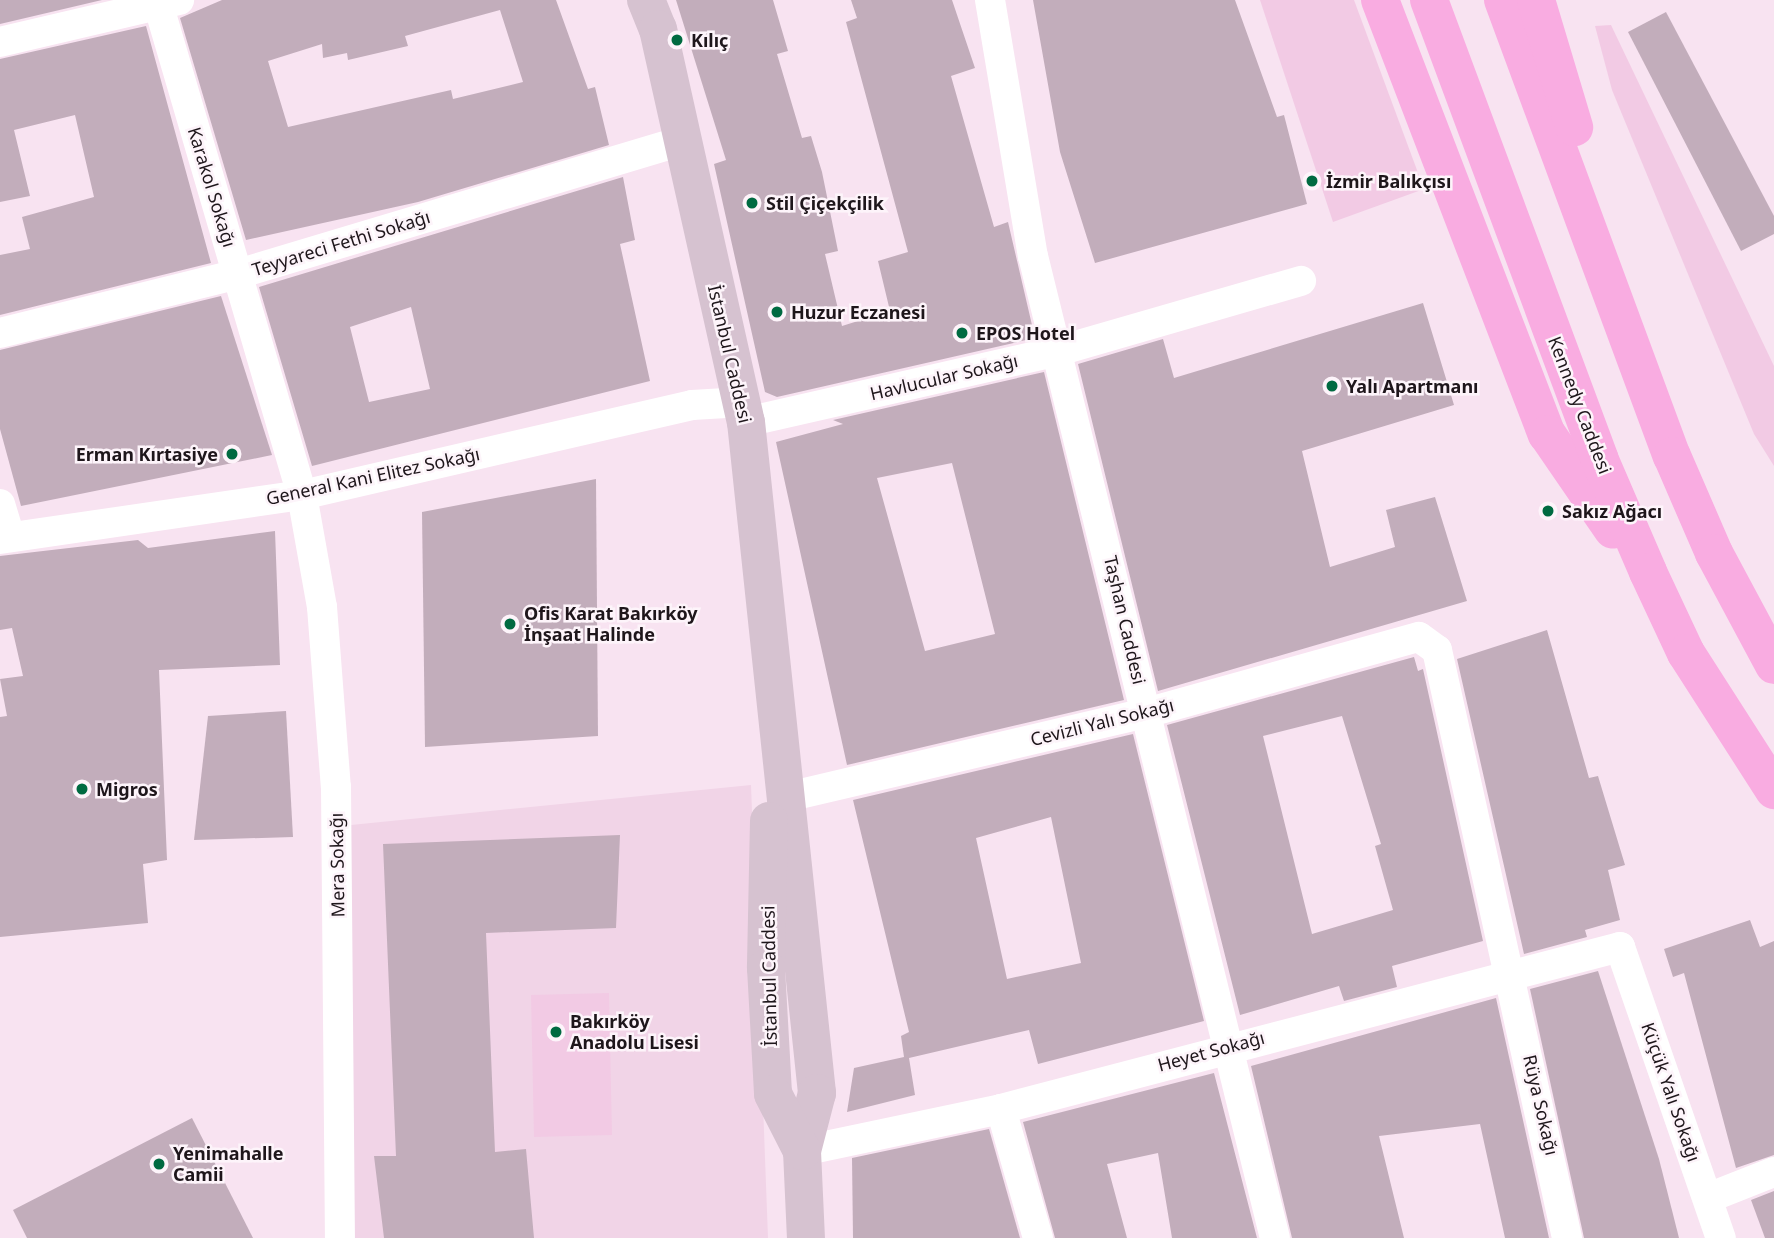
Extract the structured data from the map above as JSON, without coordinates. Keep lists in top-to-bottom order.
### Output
{
  "streets": {
    "highway": ["Kennedy Caddesi"],
    "main road": ["İstanbul Caddesi"],
    "street": [
      "Karakol Sokağı",
      "Teyyareci Fethi Sokağı",
      "Havlucular Sokağı",
      "General Kani Elitez Sokağı",
      "Taşhan Caddesi",
      "Cevizli Yalı Sokağı",
      "Mera Sokağı",
      "Heyet Sokağı",
      "Küçük Yalı Sokağı",
      "Rüya Sokağı"
    ]
  },
  "crossings": [
    ["Karakol Sokağı", "Teyyareci Fethi Sokağı"],
    ["Karakol Sokağı", "General Kani Elitez Sokağı"],
    ["Karakol Sokağı", "Mera Sokağı"],
    ["Teyyareci Fethi Sokağı", "İstanbul Caddesi"],
    ["İstanbul Caddesi", "Havlucular Sokağı"],
    ["İstanbul Caddesi", "General Kani Elitez Sokağı"],
    ["İstanbul Caddesi", "Cevizli Yalı Sokağı"],
    ["İstanbul Caddesi", "Heyet Sokağı"],
    ["Havlucular Sokağı", "General Kani Elitez Sokağı"],
    ["Havlucular Sokağı", "Taşhan Caddesi"],
    ["General Kani Elitez Sokağı", "Mera Sokağı"],
    ["Taşhan Caddesi", "Cevizli Yalı Sokağı"],
    ["Taşhan Caddesi", "Heyet Sokağı"],
    ["Cevizli Yalı Sokağı", "Rüya Sokağı"],
    ["Heyet Sokağı", "Küçük Yalı Sokağı"],
    ["Heyet Sokağı", "Rüya Sokağı"]
  ],
  "places": [
    "Kılıç",
    "İzmir Balıkçısı",
    "Stil Çiçekçilik",
    "Huzur Eczanesi",
    "EPOS Hotel",
    "Yalı Apartmanı",
    "Erman Kırtasiye",
    "Sakız Ağacı",
    "Ofis Karat Bakırköy İnşaat Halinde",
    "Migros",
    "Bakırköy Anadolu Lisesi",
    "Yenimahalle Camii"
  ]
}
